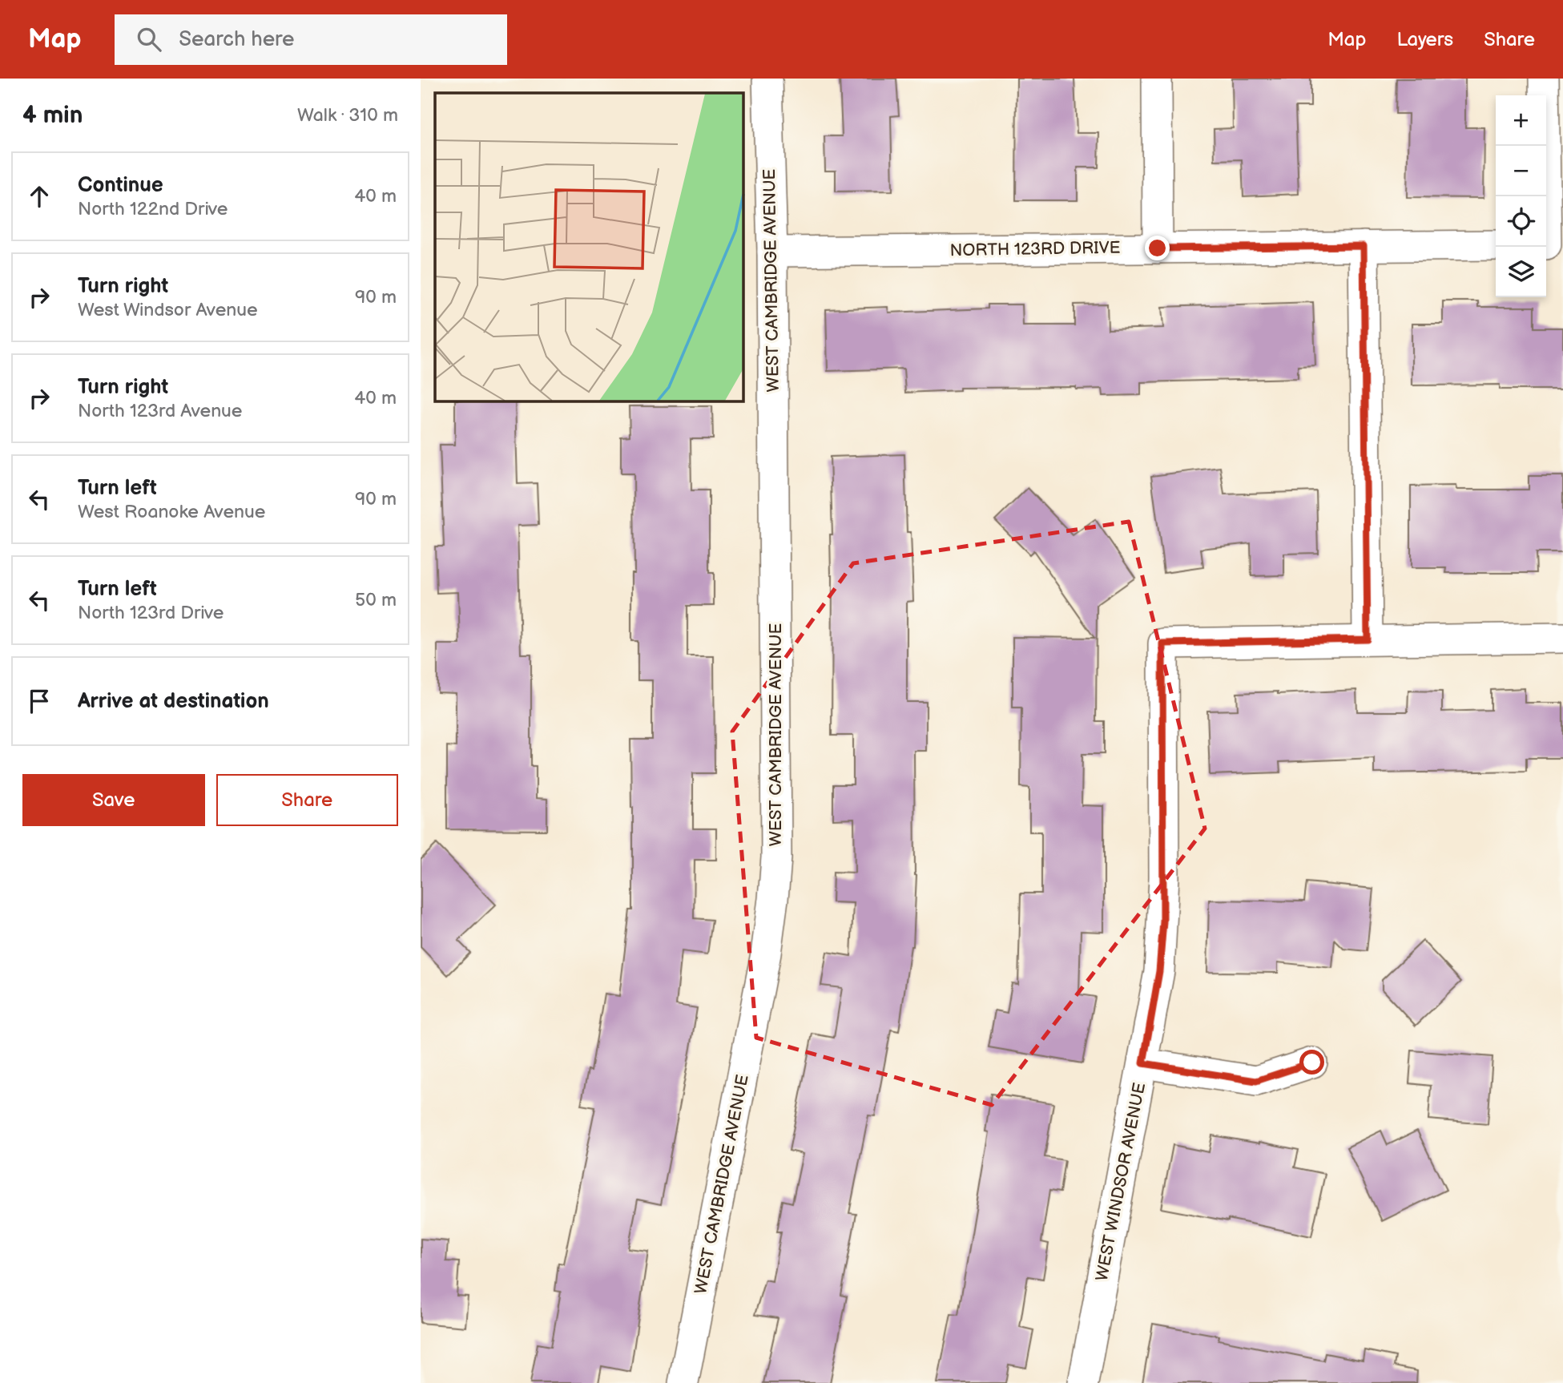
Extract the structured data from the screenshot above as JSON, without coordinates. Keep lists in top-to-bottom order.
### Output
{
  "streets": {
    "street": ["NORTH 123RD DRIVE", "WEST CAMBRIDGE AVENUE", "WEST WINDSOR AVENUE"]
  },
  "crossings": [
    ["NORTH 123RD DRIVE", "WEST CAMBRIDGE AVENUE"]
  ],
  "page": {
    "header": "Map",
    "search": "Search here",
    "nav": ["Map", "Layers", "Share"],
    "heading": ["4 min", "Walk · 310 m"],
    "map_buttons": ["+", "−"],
    "list": [
      ["Continue", "North 122nd Drive", "40 m"],
      ["Turn right", "West Windsor Avenue", "90 m"],
      ["Turn right", "North 123rd Avenue", "40 m"],
      ["Turn left", "West Roanoke Avenue", "90 m"],
      ["Turn left", "North 123rd Drive", "50 m"],
      "Arrive at destination"
    ],
    "buttons": ["Save", "Share"]
  }
}
